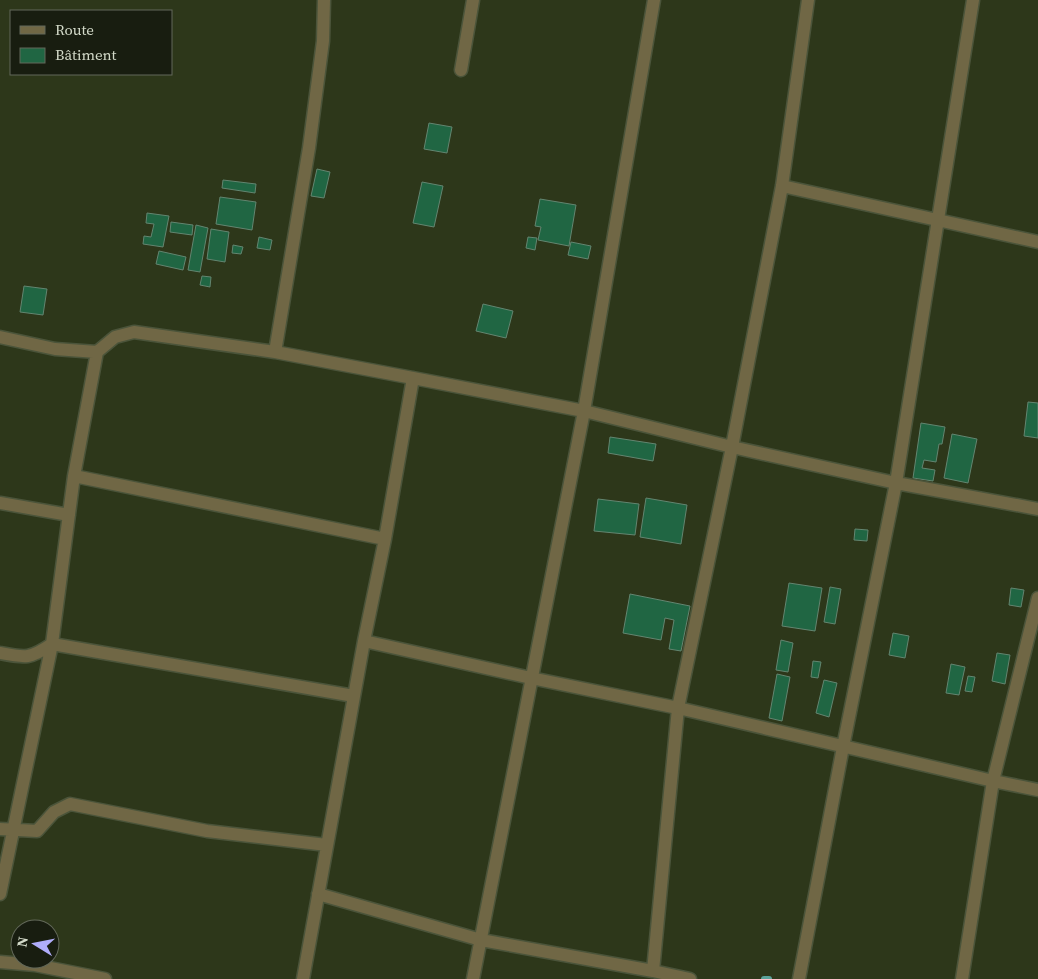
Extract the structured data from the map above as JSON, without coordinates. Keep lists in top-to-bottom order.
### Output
{
  "legend": ["Route", "Bâtiment"],
  "north": "left"
}
